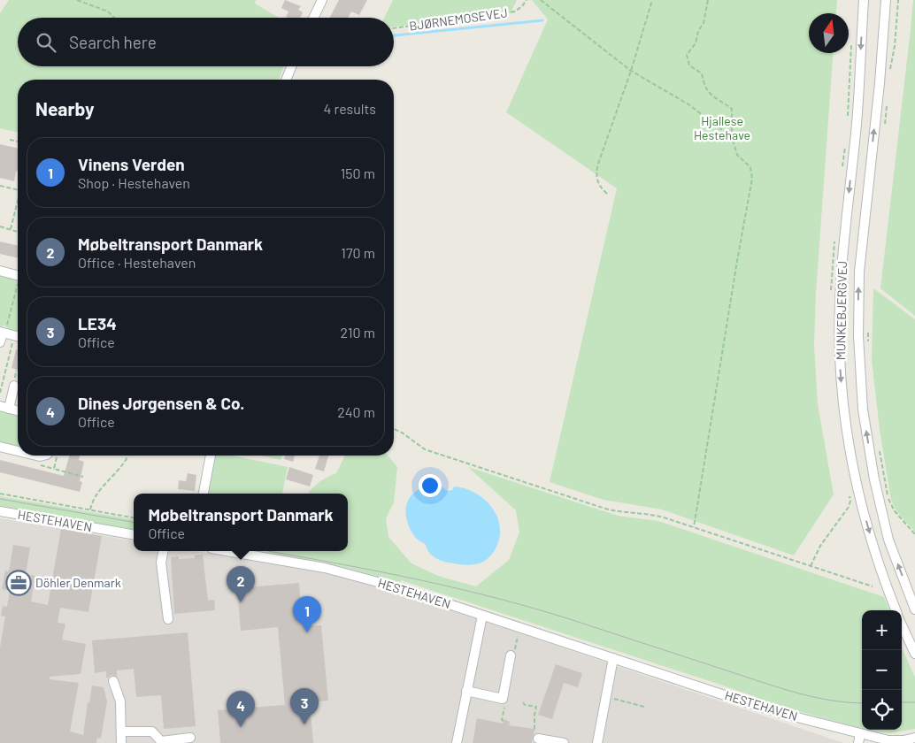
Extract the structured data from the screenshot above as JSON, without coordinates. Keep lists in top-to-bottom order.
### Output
{
  "streets": {
    "street": ["MUNKEBJERGVEJ", "HESTEHAVEN"],
    "path": ["BJØRNEMOSEVEJ"]
  },
  "parks": ["Hjallese Hestehave"],
  "places": {
    "office": ["Döhler Denmark"]
  },
  "north": "top",
  "page": {
    "search": "Search here",
    "heading": ["Nearby", "4 results"],
    "list": [
      {
        "mark": "1",
        "name": "Vinens Verden",
        "note": "Shop · Hestehaven",
        "value": "150 m"
      },
      {
        "mark": "2",
        "name": "Møbeltransport Danmark",
        "note": "Office · Hestehaven",
        "value": "170 m"
      },
      {
        "mark": "3",
        "name": "LE34",
        "note": "Office",
        "value": "210 m"
      },
      {
        "mark": "4",
        "name": "Dines Jørgensen & Co.",
        "note": "Office",
        "value": "240 m"
      }
    ],
    "popup": ["Møbeltransport Danmark", "Office"],
    "pins": [
      "2",
      "1",
      "3",
      "4"
    ],
    "map_buttons": ["+", "−"]
  }
}
